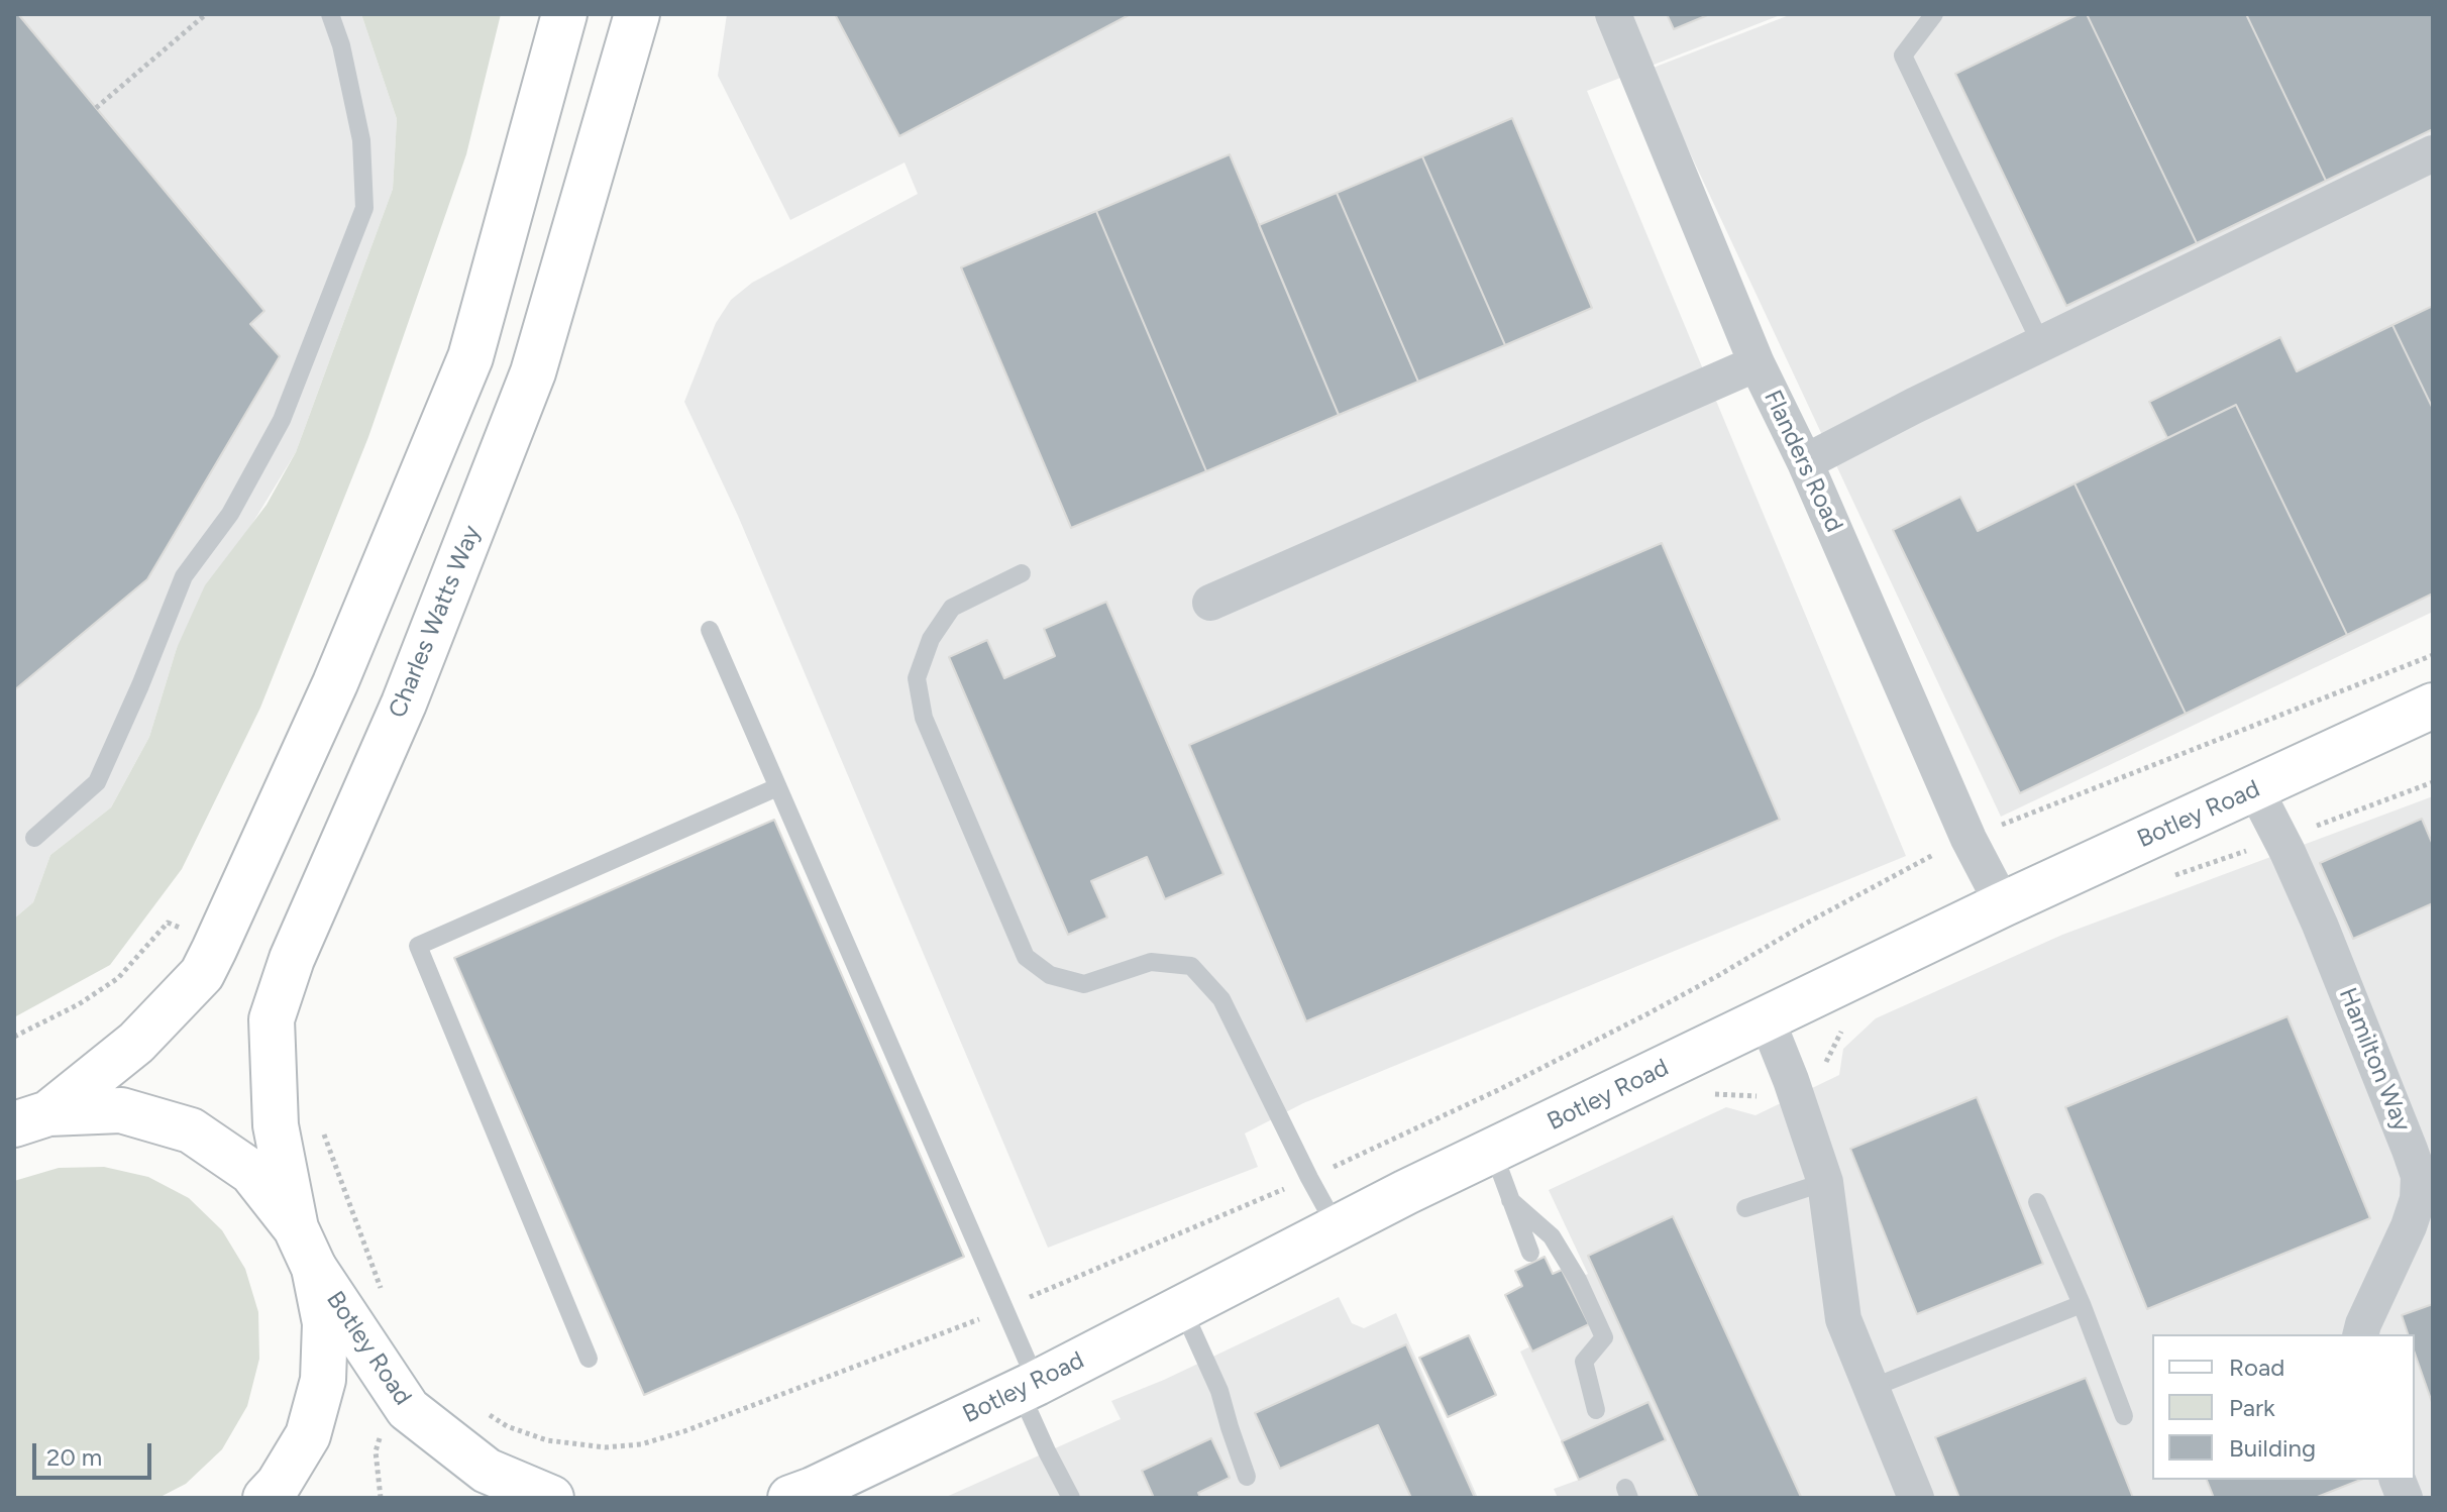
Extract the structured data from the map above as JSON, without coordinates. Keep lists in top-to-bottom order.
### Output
{
  "streets": {
    "main road": ["Charles Watts Way", "Botley Road"],
    "street": ["Flanders Road", "Hamilton Way"]
  },
  "crossings": [
    ["Flanders Road", "Botley Road"],
    ["Botley Road", "Hamilton Way"]
  ],
  "legend": ["Road", "Park", "Building"],
  "scale_bar": "20 m"
}
